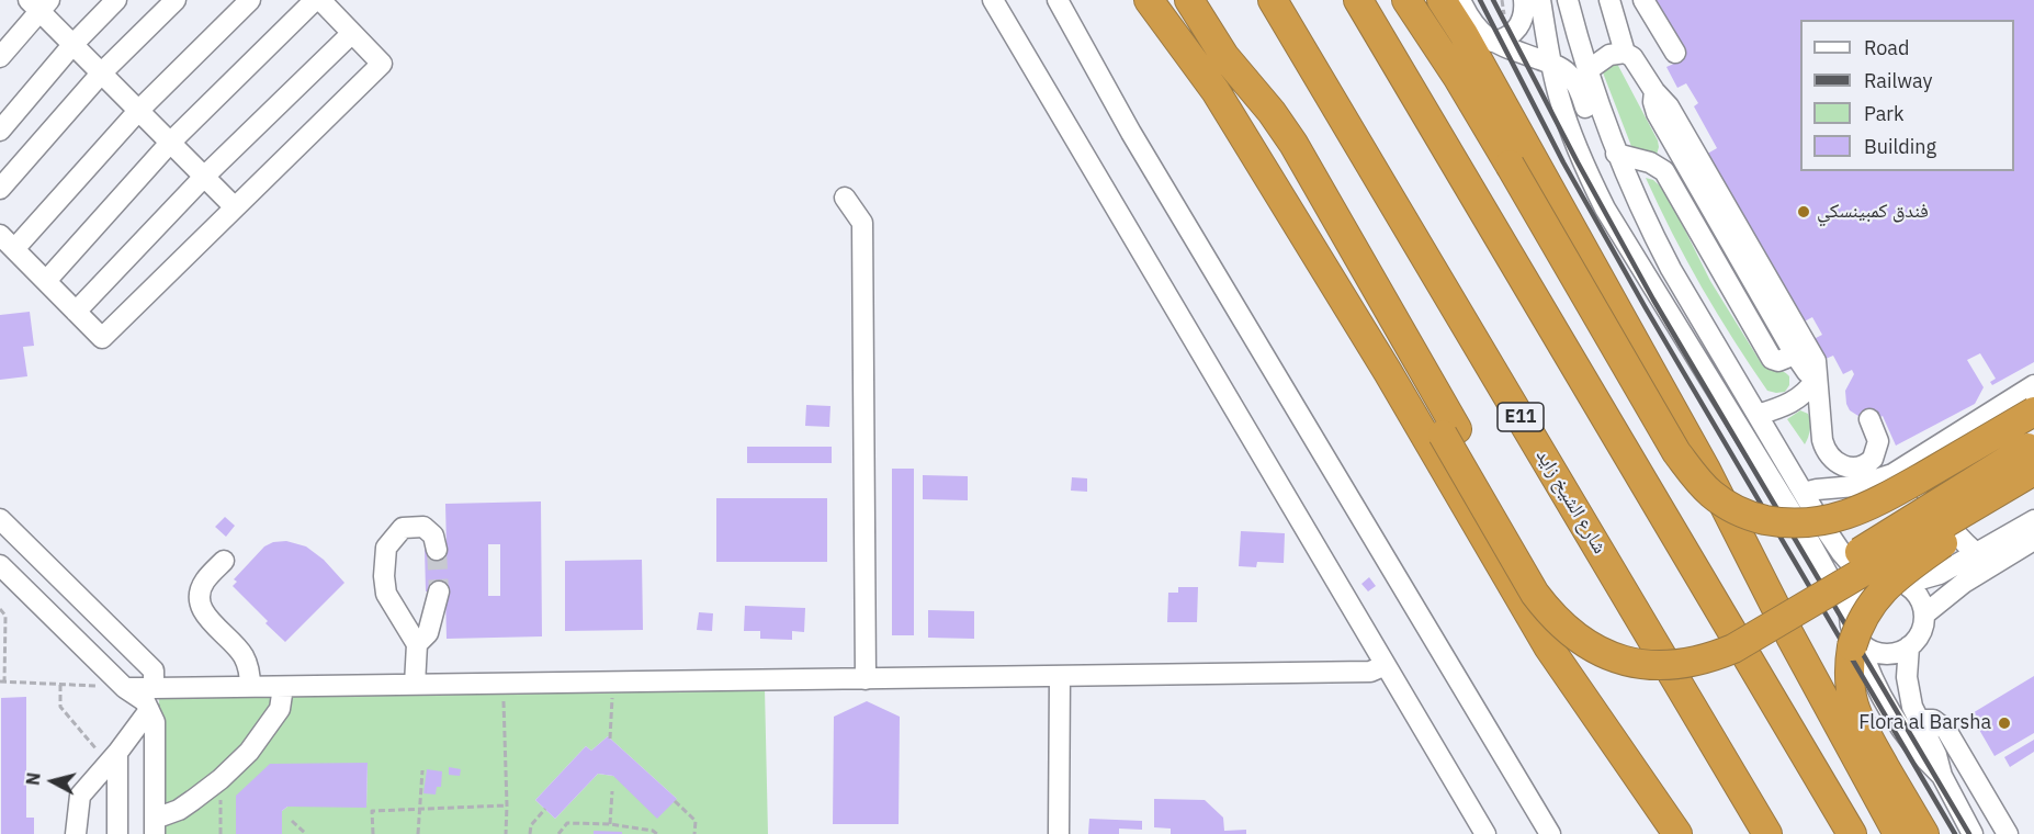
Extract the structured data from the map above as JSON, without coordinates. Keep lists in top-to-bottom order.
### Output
{
  "streets": {
    "highway": ["E11", "شارع الشيخ زايد"]
  },
  "places": ["فندق كمبينسكي", "Flora al Barsha"],
  "legend": [
    "Road",
    "Railway",
    "Park",
    "Building"
  ],
  "north": "left"
}
